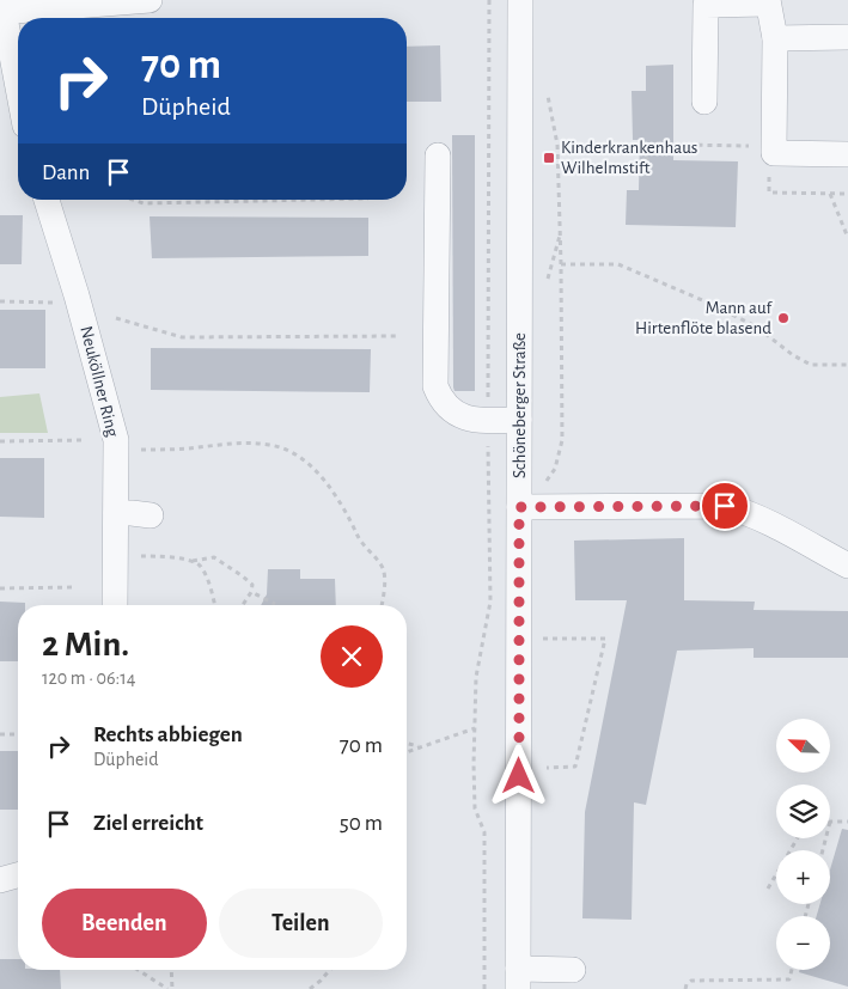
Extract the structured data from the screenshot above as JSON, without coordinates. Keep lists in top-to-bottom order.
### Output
{
  "streets": {
    "street": ["Neuköllner Ring", "Schöneberger Straße"]
  },
  "places": {
    "transit": ["Kinderkrankenhaus Wilhelmstift"],
    "other": ["Mann auf Hirtenflöte blasend"]
  },
  "north": "top left",
  "page": {
    "turn": ["70 m", "Düpheid"],
    "then": "Dann",
    "heading": ["2 Min.", "120 m · 06:14"],
    "list": [
      {
        "name": "Rechts abbiegen",
        "note": "Düpheid",
        "value": "70 m"
      },
      {
        "name": "Ziel erreicht",
        "value": "50 m"
      }
    ],
    "map_buttons": ["+", "−"],
    "buttons": ["Beenden", "Teilen"]
  }
}
